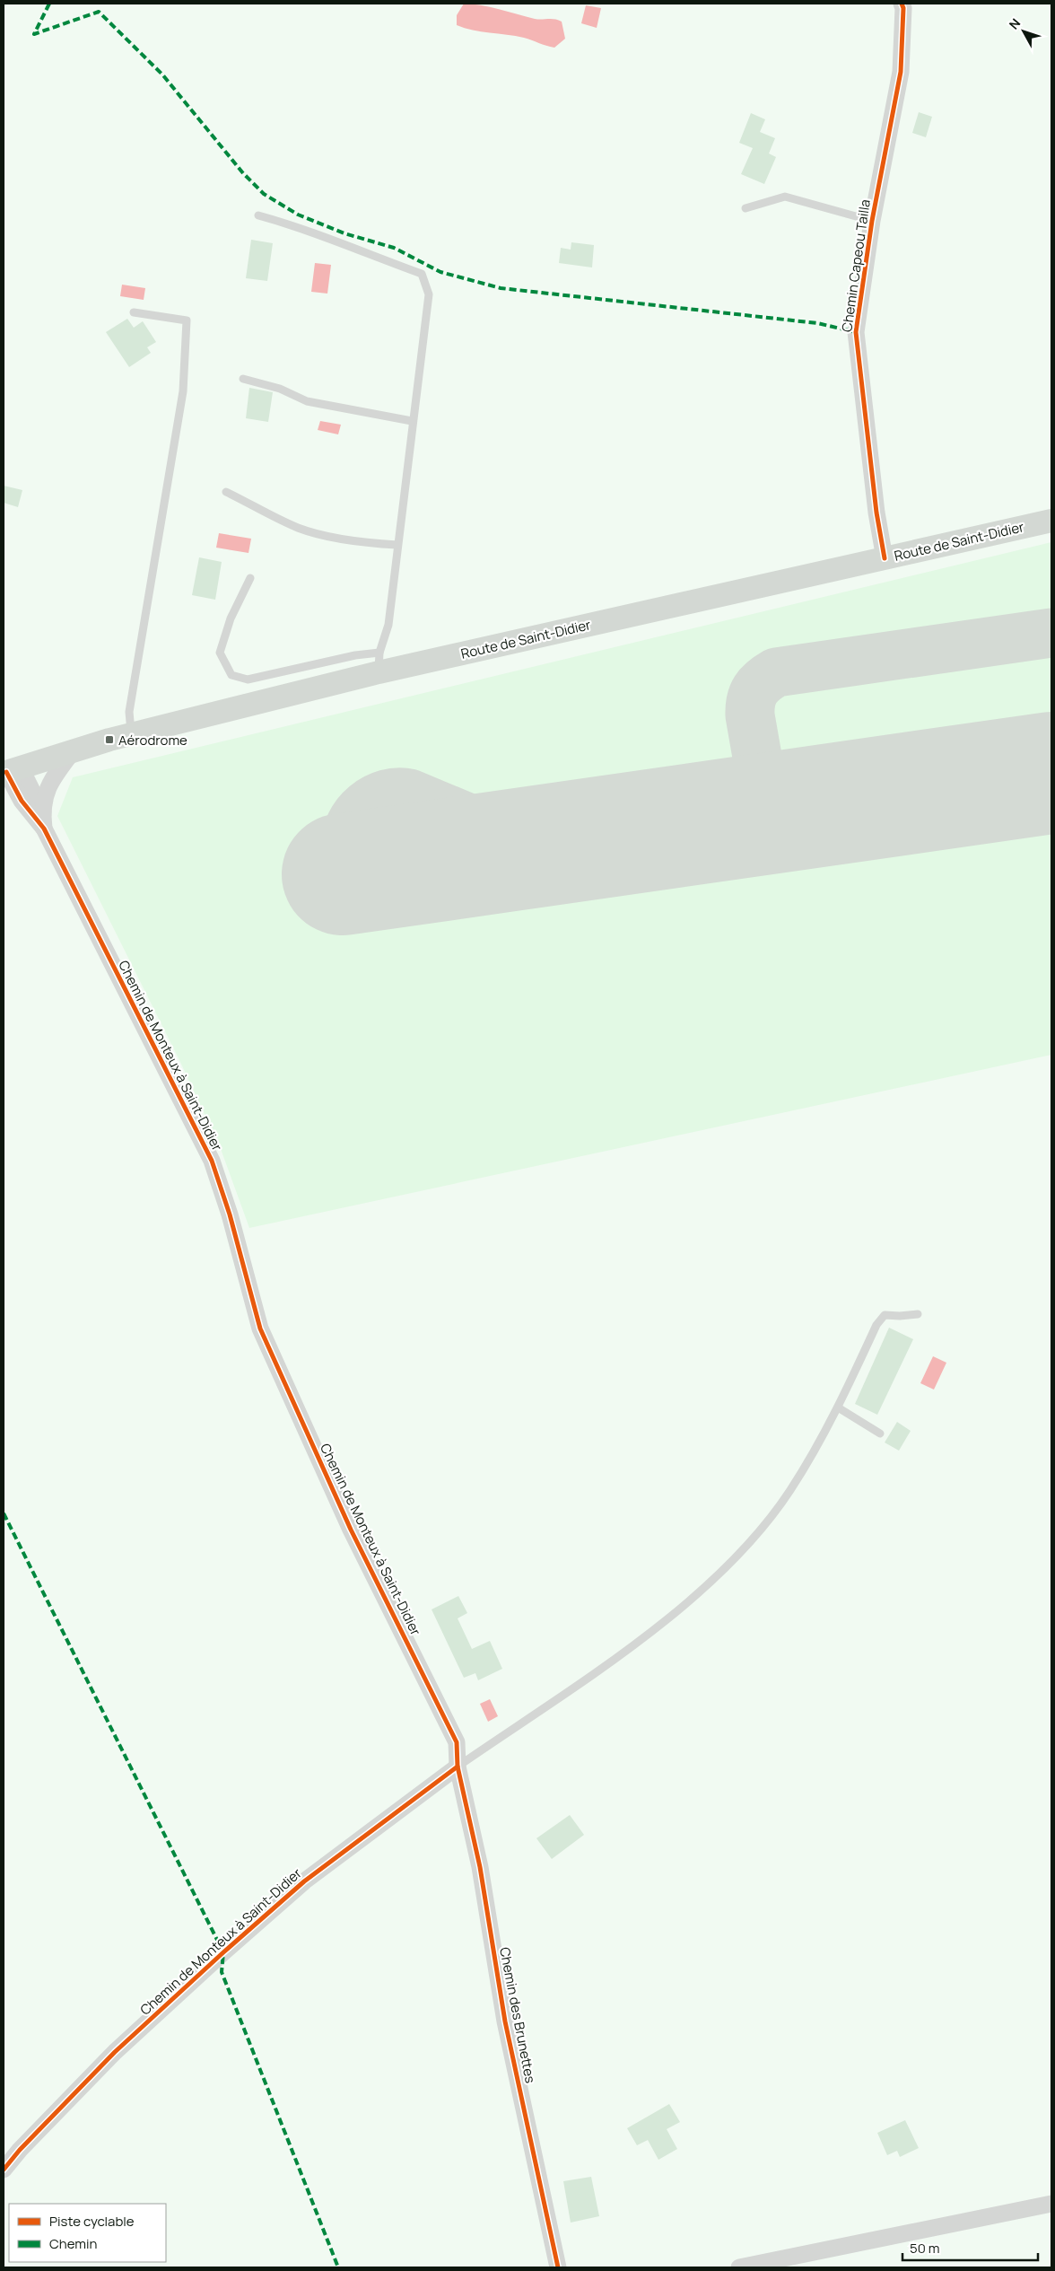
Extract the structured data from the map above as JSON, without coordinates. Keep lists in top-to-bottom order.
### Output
{
  "streets": {
    "main road": ["Route de Saint-Didier"],
    "street": ["Chemin Capeou Tailla", "Chemin de Monteux à Saint-Didier", "Chemin des Brunettes"]
  },
  "crossings": [
    ["Chemin Capeou Tailla", "Route de Saint-Didier"],
    ["Route de Saint-Didier", "Chemin de Monteux à Saint-Didier"],
    ["Chemin de Monteux à Saint-Didier", "Chemin des Brunettes"]
  ],
  "places": {
    "transit": ["Aérodrome"]
  },
  "legend": ["Piste cyclable", "Chemin"],
  "scale_bar": "50 m",
  "north": "top left"
}
